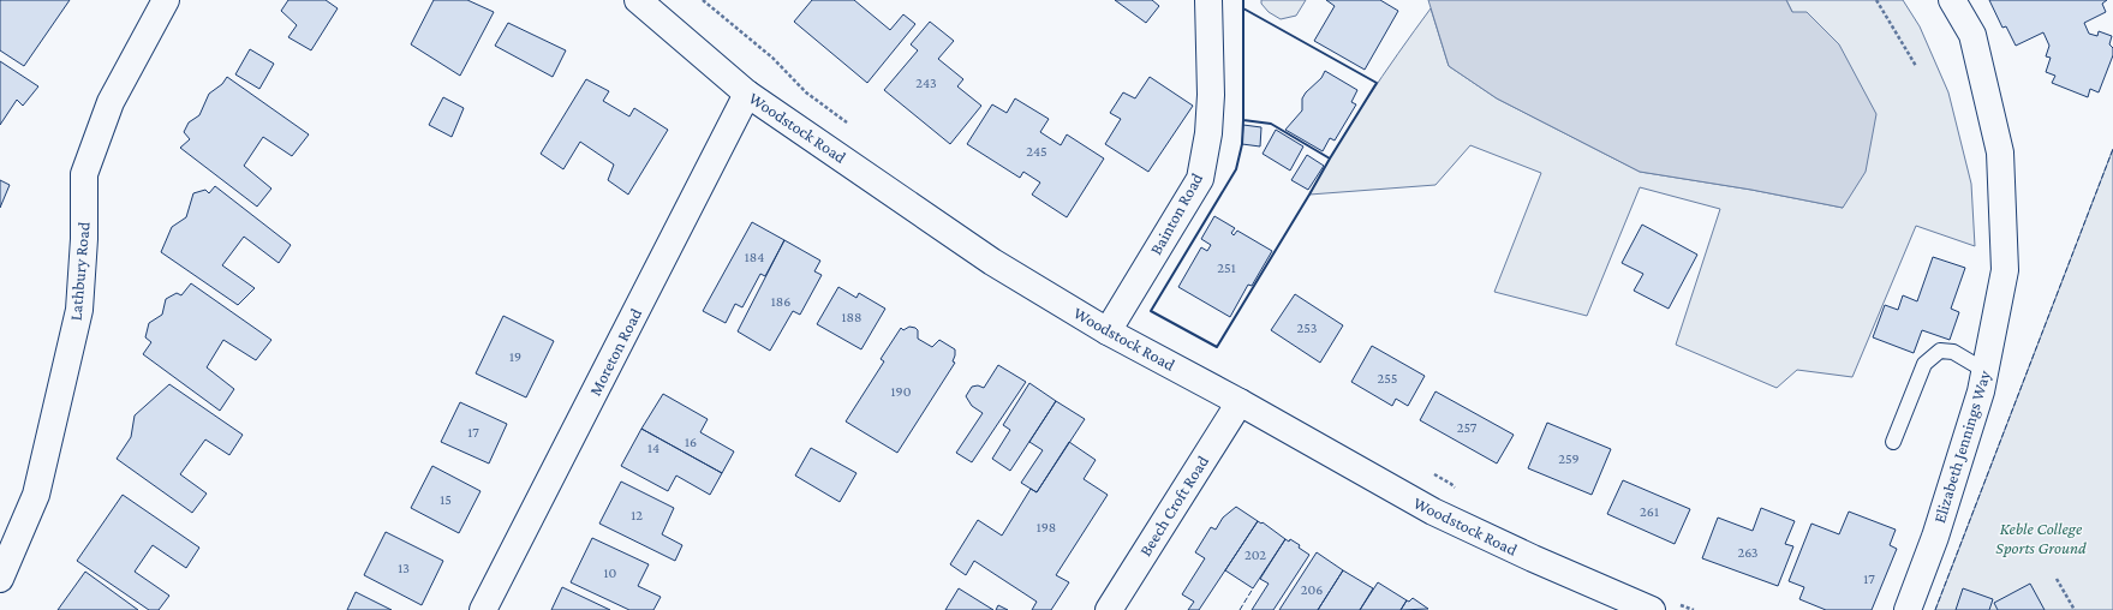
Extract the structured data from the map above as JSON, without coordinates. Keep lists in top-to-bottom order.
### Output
{
  "streets": {
    "street": [
      "Woodstock Road",
      "Bainton Road",
      "Lathbury Road",
      "Moreton Road",
      "Elizabeth Jennings Way",
      "Beech Croft Road"
    ]
  },
  "crossings": [
    ["Woodstock Road", "Bainton Road"],
    ["Woodstock Road", "Moreton Road"],
    ["Woodstock Road", "Beech Croft Road"]
  ],
  "parks": ["Keble College Sports Ground"],
  "house_numbers": [
    "243",
    "245",
    "184",
    "251",
    "186",
    "188",
    "253",
    "19",
    "255",
    "190",
    "257",
    "17",
    "16",
    "14",
    "259",
    "15",
    "261",
    "12",
    "198",
    "263",
    "202",
    "13",
    "10",
    "17",
    "206"
  ]
}
